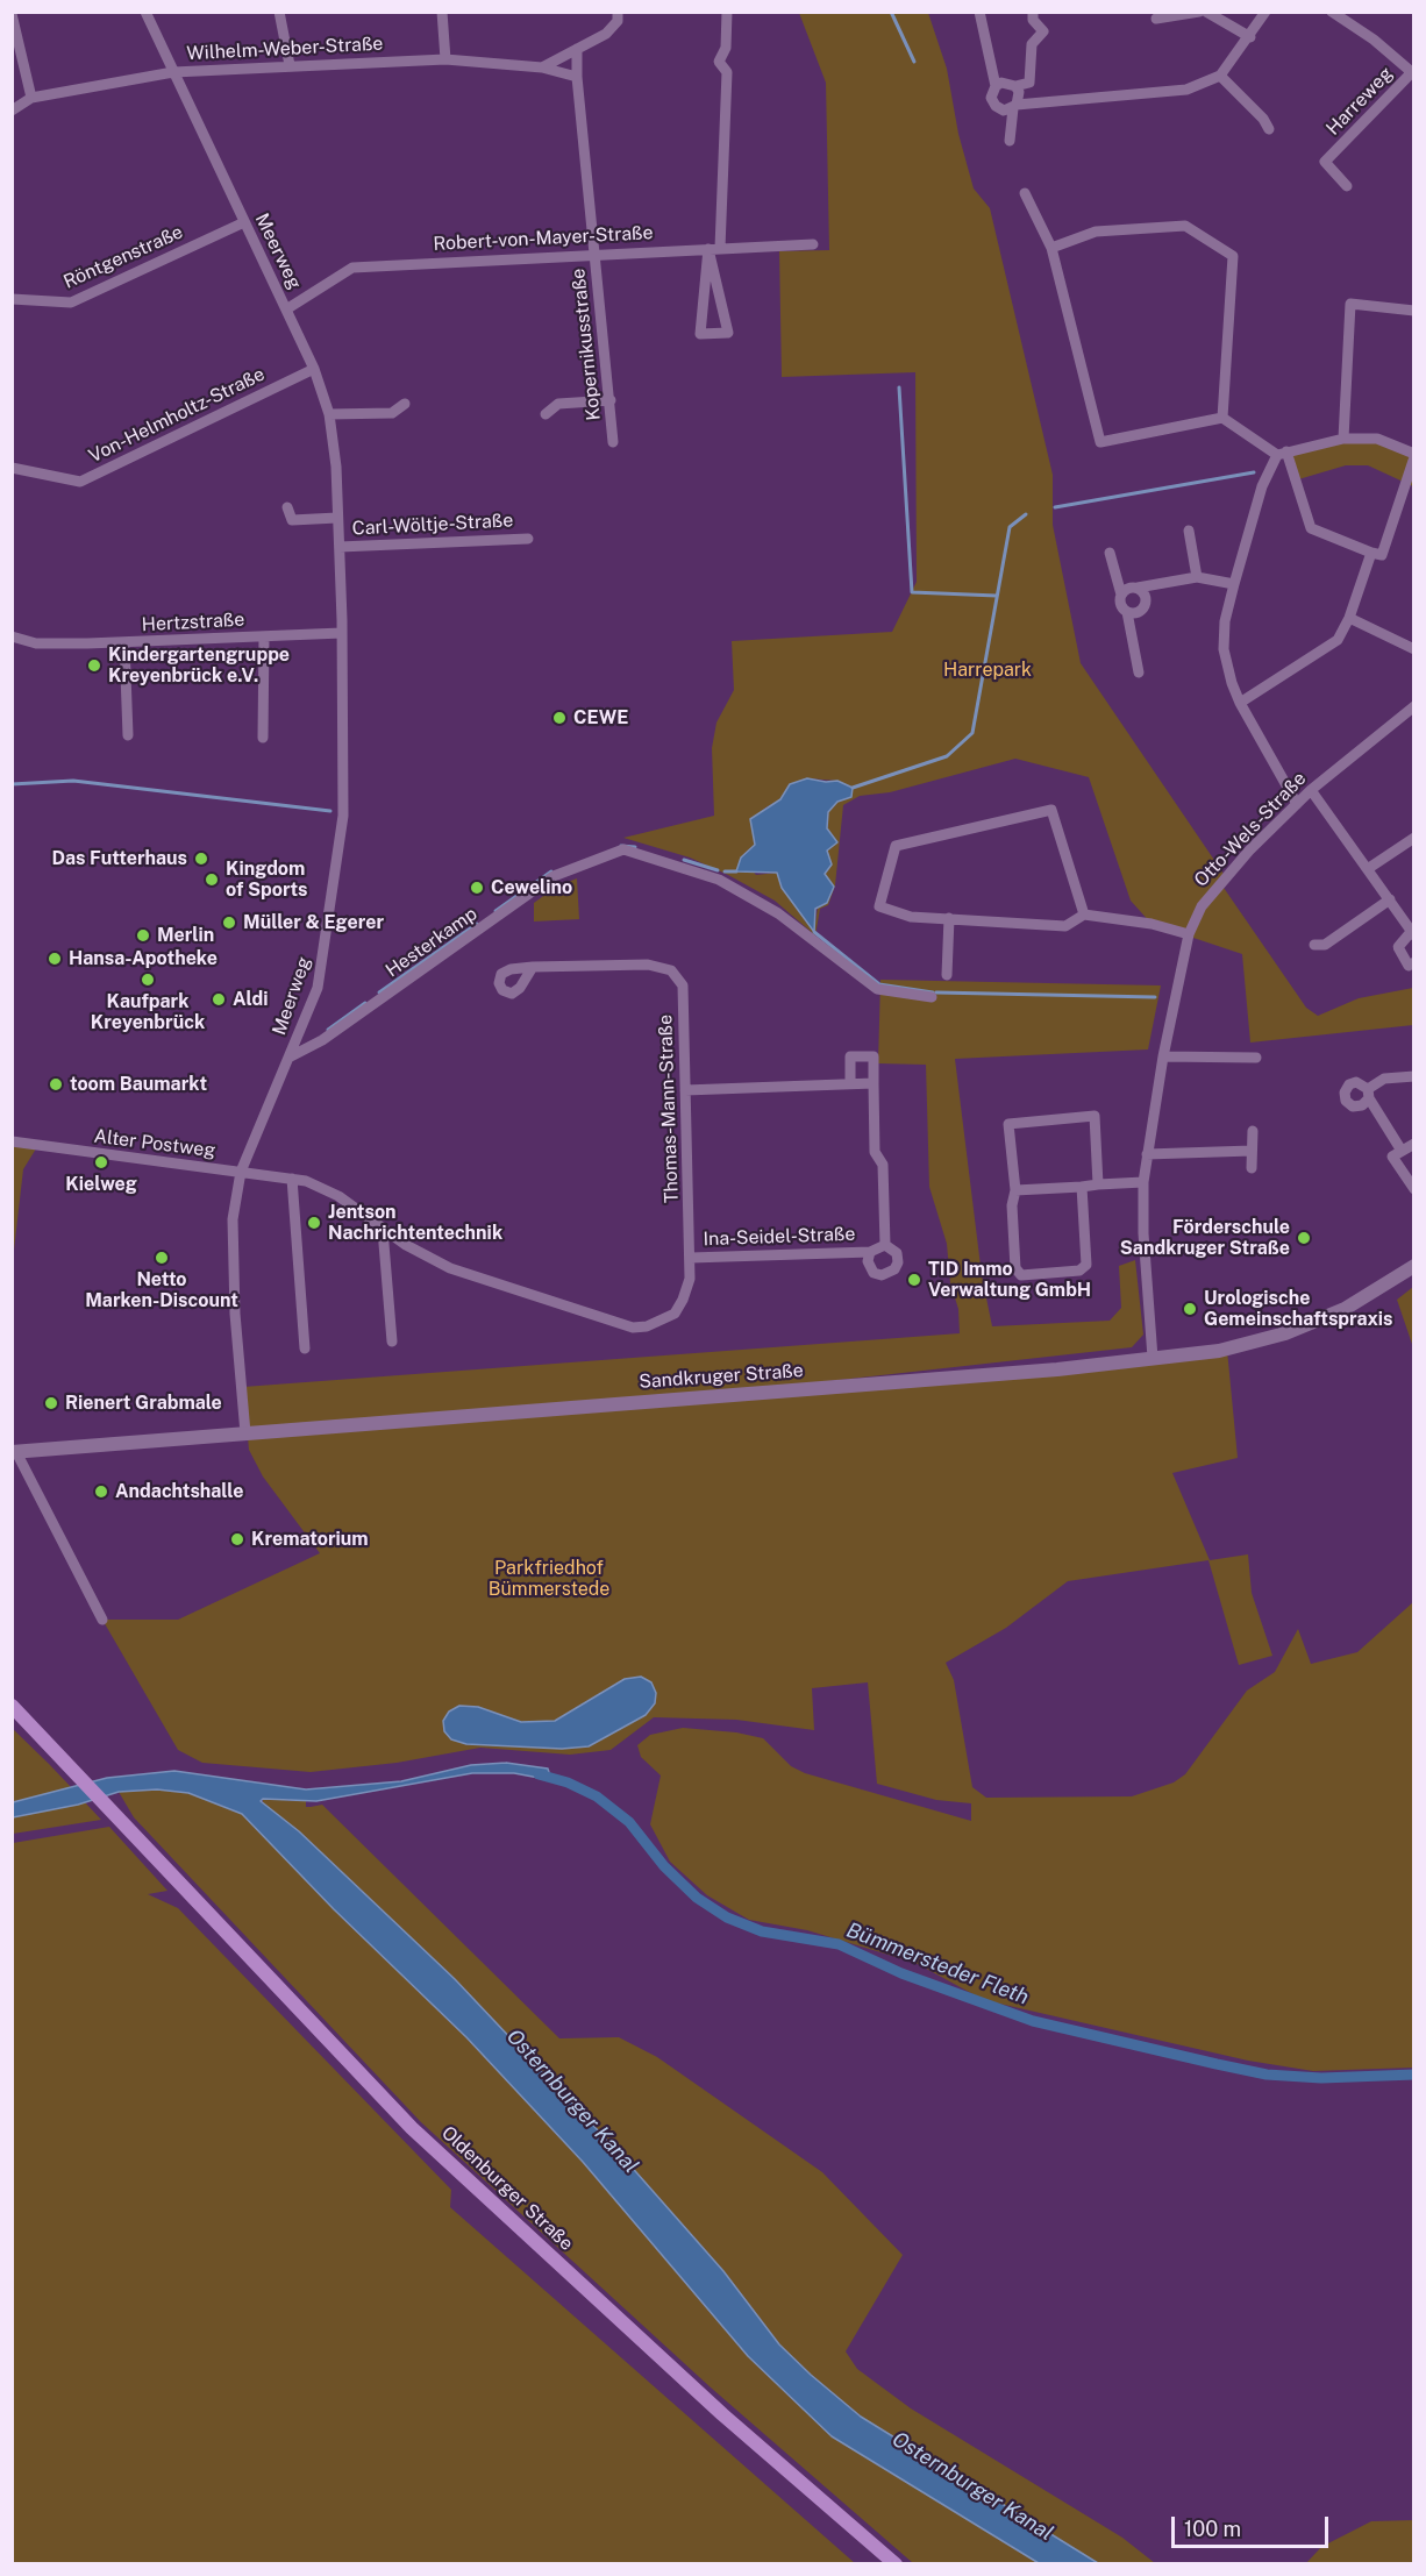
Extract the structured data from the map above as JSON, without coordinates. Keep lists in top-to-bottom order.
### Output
{
  "streets": {
    "main road": ["Oldenburger Straße"],
    "street": [
      "Wilhelm-Weber-Straße",
      "Harreweg",
      "Robert-von-Mayer-Straße",
      "Meerweg",
      "Röntgenstraße",
      "Kopernikusstraße",
      "Von-Helmholtz-Straße",
      "Carl-Wöltje-Straße",
      "Hertzstraße",
      "Otto-Wels-Straße",
      "Hesterkamp",
      "Thomas-Mann-Straße",
      "Alter Postweg",
      "Ina-Seidel-Straße",
      "Sandkruger Straße"
    ]
  },
  "crossings": [
    ["Wilhelm-Weber-Straße", "Meerweg"],
    ["Robert-von-Mayer-Straße", "Meerweg"],
    ["Robert-von-Mayer-Straße", "Kopernikusstraße"],
    ["Meerweg", "Röntgenstraße"],
    ["Meerweg", "Von-Helmholtz-Straße"],
    ["Meerweg", "Carl-Wöltje-Straße"],
    ["Meerweg", "Hertzstraße"],
    ["Meerweg", "Hesterkamp"],
    ["Meerweg", "Alter Postweg"],
    ["Meerweg", "Sandkruger Straße"],
    ["Otto-Wels-Straße", "Sandkruger Straße"],
    ["Thomas-Mann-Straße", "Alter Postweg"],
    ["Thomas-Mann-Straße", "Ina-Seidel-Straße"]
  ],
  "water": ["Bümmersteder Fleth", "Osternburger Kanal"],
  "parks": ["Harrepark", "Parkfriedhof Bümmerstede"],
  "places": [
    "Kindergartengruppe Kreyenbrück e.V.",
    "CEWE",
    "Das Futterhaus",
    "Kingdom of Sports",
    "Cewelino",
    "Müller & Egerer",
    "Merlin",
    "Hansa-Apotheke",
    "Kaufpark Kreyenbrück",
    "Aldi",
    "toom Baumarkt",
    "Kielweg",
    "Jentson Nachrichtentechnik",
    "Förderschule Sandkruger Straße",
    "Netto Marken-Discount",
    "TID Immo Verwaltung GmbH",
    "Urologische Gemeinschaftspraxis",
    "Rienert Grabmale",
    "Andachtshalle",
    "Krematorium"
  ],
  "scale_bar": "100 m"
}
